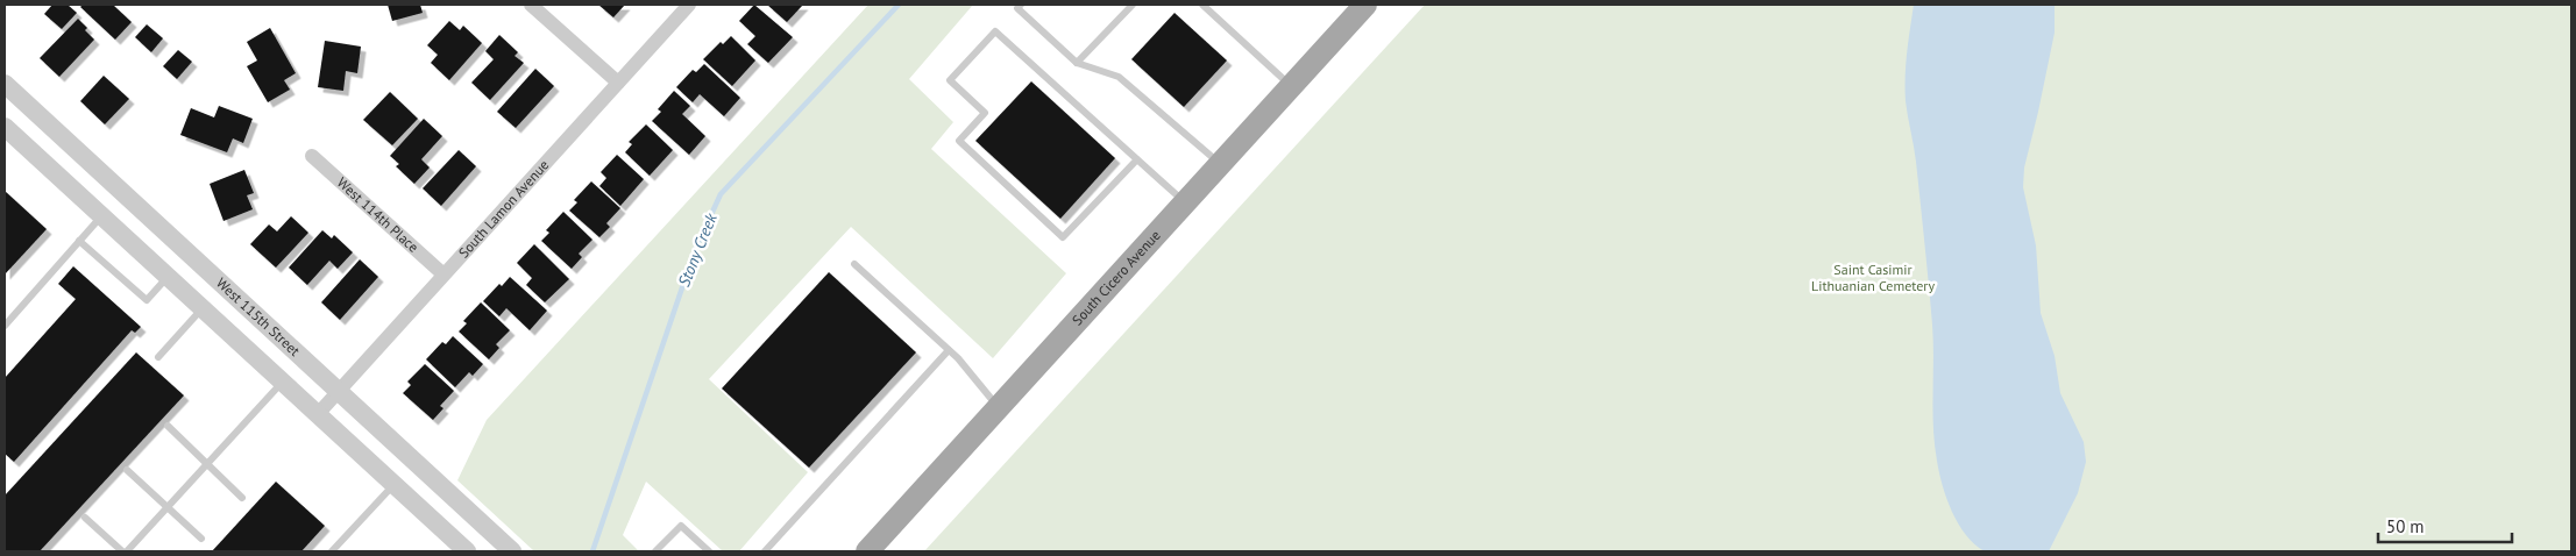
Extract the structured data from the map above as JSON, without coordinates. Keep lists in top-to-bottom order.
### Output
{
  "streets": {
    "main road": ["South Cicero Avenue"],
    "street": ["South Lamon Avenue", "West 114th Place", "West 115th Street"]
  },
  "crossings": [
    ["South Lamon Avenue", "West 114th Place"],
    ["South Lamon Avenue", "West 115th Street"]
  ],
  "water": ["Stony Creek"],
  "parks": ["Saint Casimir Lithuanian Cemetery"],
  "scale_bar": "50 m"
}
